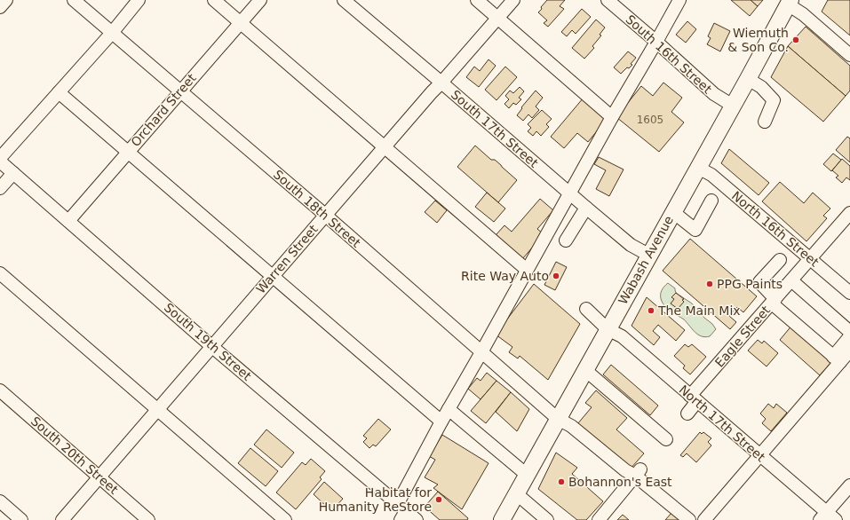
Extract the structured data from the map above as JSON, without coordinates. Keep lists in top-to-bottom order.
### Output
{
  "streets": {
    "main road": ["Wabash Avenue"],
    "street": [
      "South 16th Street",
      "Orchard Street",
      "South 17th Street",
      "South 18th Street",
      "North 16th Street",
      "Warren Street",
      "Eagle Street",
      "South 19th Street",
      "North 17th Street",
      "South 20th Street"
    ]
  },
  "crossings": [
    ["South 16th Street", "Wabash Avenue"],
    ["Orchard Street", "South 18th Street"],
    ["Orchard Street", "South 19th Street"],
    ["South 17th Street", "Warren Street"],
    ["South 17th Street", "Wabash Avenue"],
    ["South 18th Street", "Warren Street"],
    ["South 18th Street", "Wabash Avenue"],
    ["North 16th Street", "Wabash Avenue"],
    ["North 16th Street", "Eagle Street"],
    ["Warren Street", "South 19th Street"],
    ["Warren Street", "South 20th Street"],
    ["Wabash Avenue", "North 17th Street"],
    ["Eagle Street", "North 17th Street"]
  ],
  "places": [
    "Wiemuth & Son Co.",
    "Rite Way Auto",
    "PPG Paints",
    "The Main Mix",
    "Bohannon's East",
    "Habitat for Humanity ReStore"
  ],
  "house_numbers": ["1605"]
}
